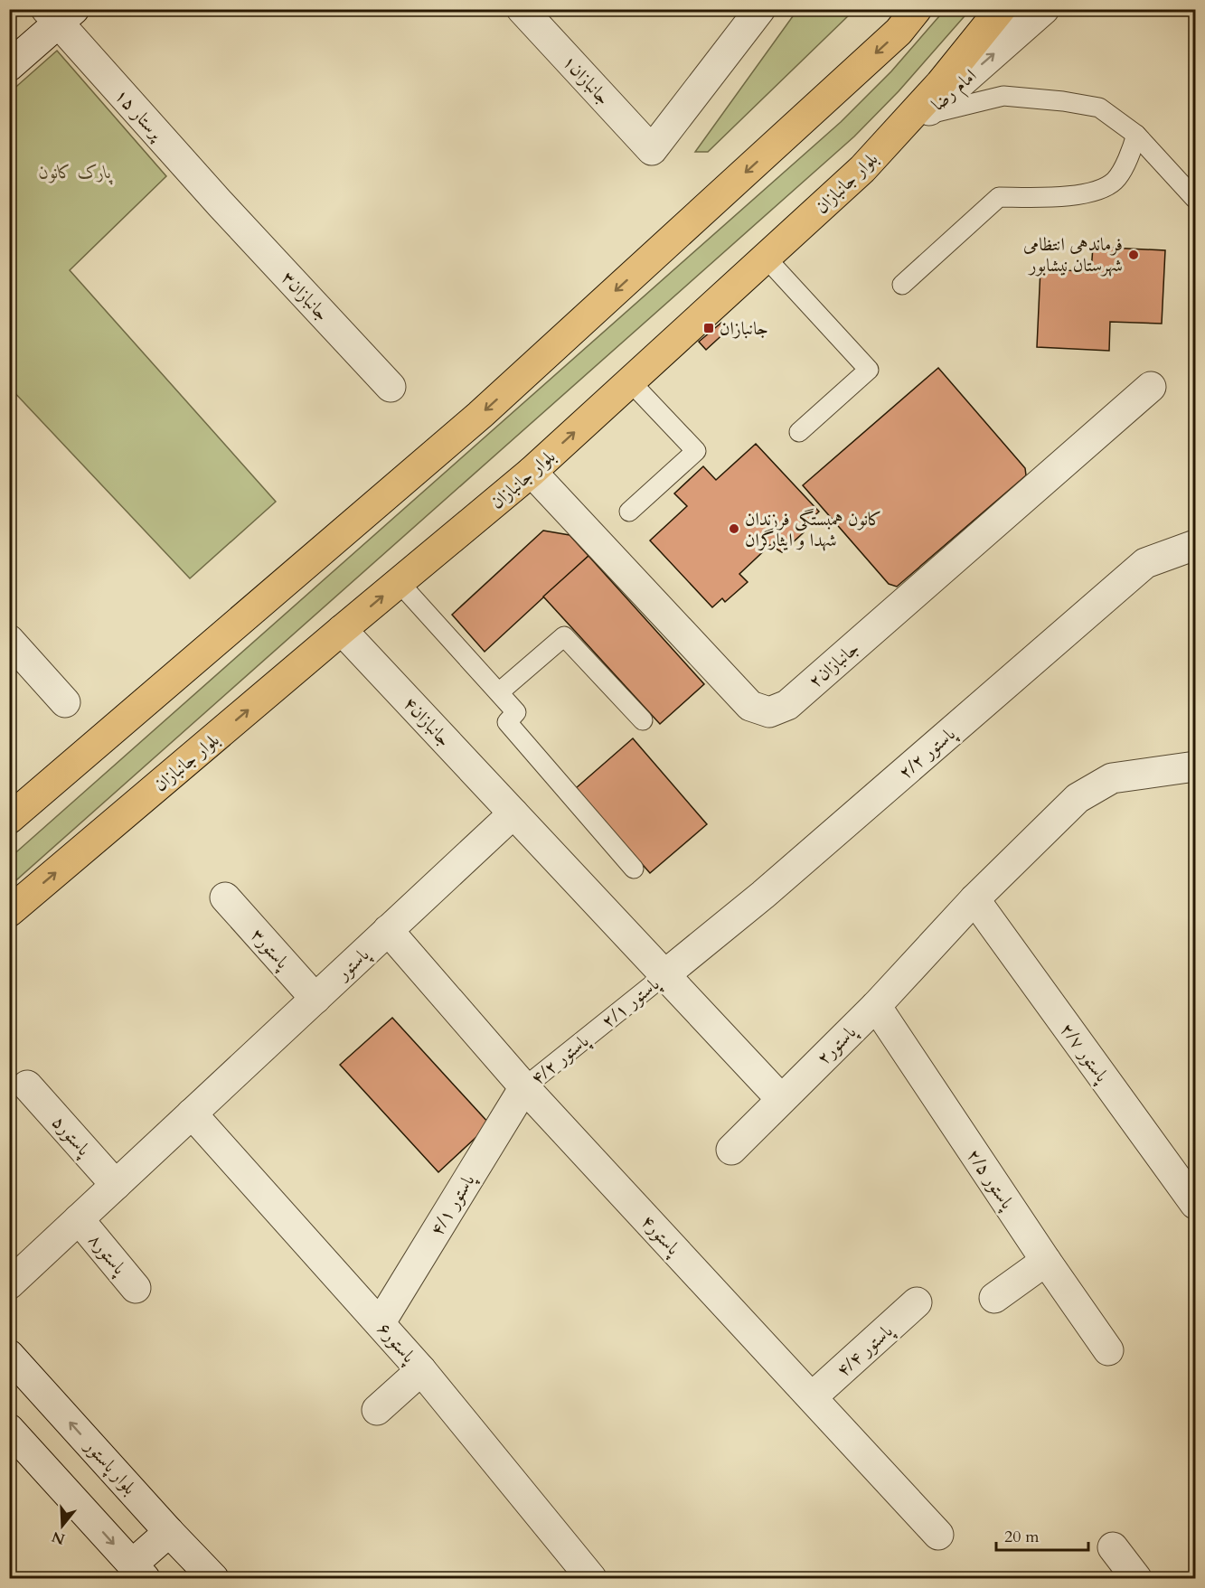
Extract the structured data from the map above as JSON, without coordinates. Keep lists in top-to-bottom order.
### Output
{
  "streets": {
    "main road": ["بلوار جانبازان"],
    "street": [
      "جانبازان۱",
      "امام رضا",
      "پرستار ۱۵",
      "جانبازان۳",
      "جانبازان۲",
      "جانبازان۴",
      "پاستور ۲/۲",
      "پاستور۳",
      "پاستور",
      "پاستور۲",
      "پاستور ۲/۷",
      "پاستور۵",
      "پاستور ۲/۵",
      "پاستور ۴/۱",
      "پاستور۴",
      "پاستور۸",
      "پاستور۶",
      "پاستور ۴/۴",
      "بلوار پاستور"
    ],
    "lane": ["پاستور ۲/۱", "پاستور ۴/۲"]
  },
  "crossings": [
    ["امام رضا", "بلوار جانبازان"],
    ["پرستار ۱۵", "جانبازان۳"],
    ["بلوار جانبازان", "جانبازان۲"],
    ["بلوار جانبازان", "جانبازان۴"],
    ["جانبازان۴", "پاستور"],
    ["پاستور ۲/۲", "پاستور ۲/۱"],
    ["پاستور۳", "پاستور"],
    ["پاستور", "پاستور۵"],
    ["پاستور", "پاستور۴"],
    ["پاستور", "پاستور۸"],
    ["پاستور", "پاستور۶"],
    ["پاستور ۲/۱", "پاستور ۴/۲"],
    ["پاستور۲", "پاستور ۲/۷"],
    ["پاستور۲", "پاستور ۲/۵"],
    ["پاستور ۴/۲", "پاستور ۴/۱"],
    ["پاستور ۴/۲", "پاستور۴"],
    ["پاستور ۴/۱", "پاستور۴"],
    ["پاستور ۴/۱", "پاستور۶"],
    ["پاستور۴", "پاستور ۴/۴"]
  ],
  "one_way": ["امام رضا"],
  "parks": ["پارک کانون"],
  "places": {
    "other": ["فرماندهی انتظامی شهرستان نیشابور", "کانون همبستگی فرزندان شهدا و ایثارگران"],
    "transit": ["جانبازان"]
  },
  "scale_bar": "20 m",
  "north": "bottom"
}
